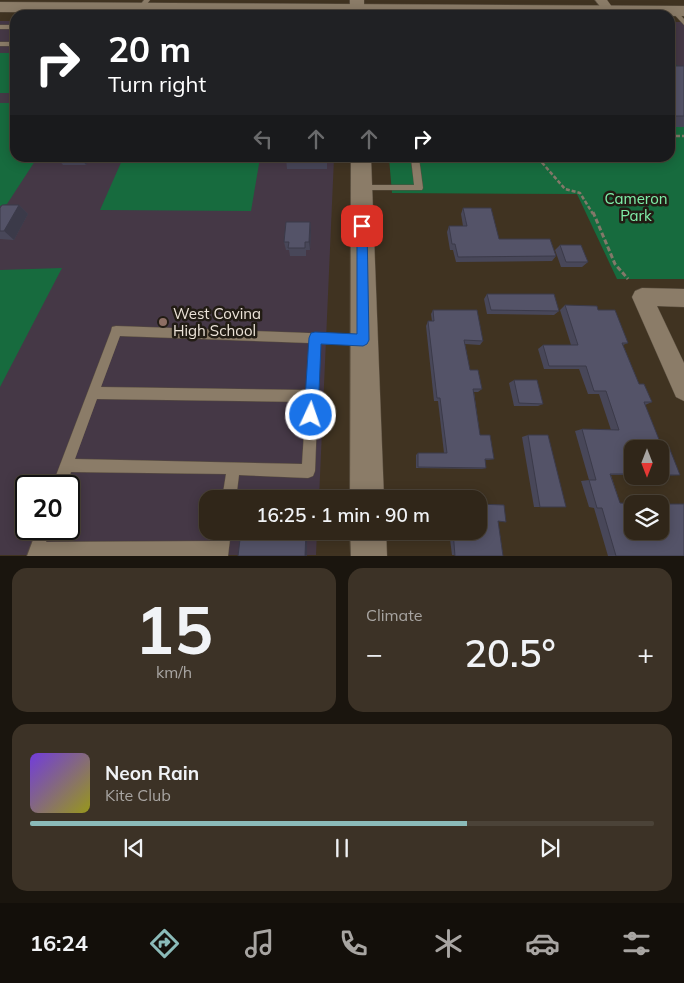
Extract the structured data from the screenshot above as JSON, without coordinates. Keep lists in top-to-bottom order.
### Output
{
  "parks": ["Cameron Park"],
  "places": ["West Covina High School"],
  "north": "bottom",
  "page": {
    "turn": ["20 m", "Turn right"],
    "limit": "20",
    "trip": "16:25 · 1 min · 90 m",
    "tile": [
      ["15", "km/h"],
      "Climate"
    ],
    "heat": ["−", "20.5°", "+"],
    "song": ["Neon Rain", "Kite Club"],
    "tabs": "16:24"
  }
}
